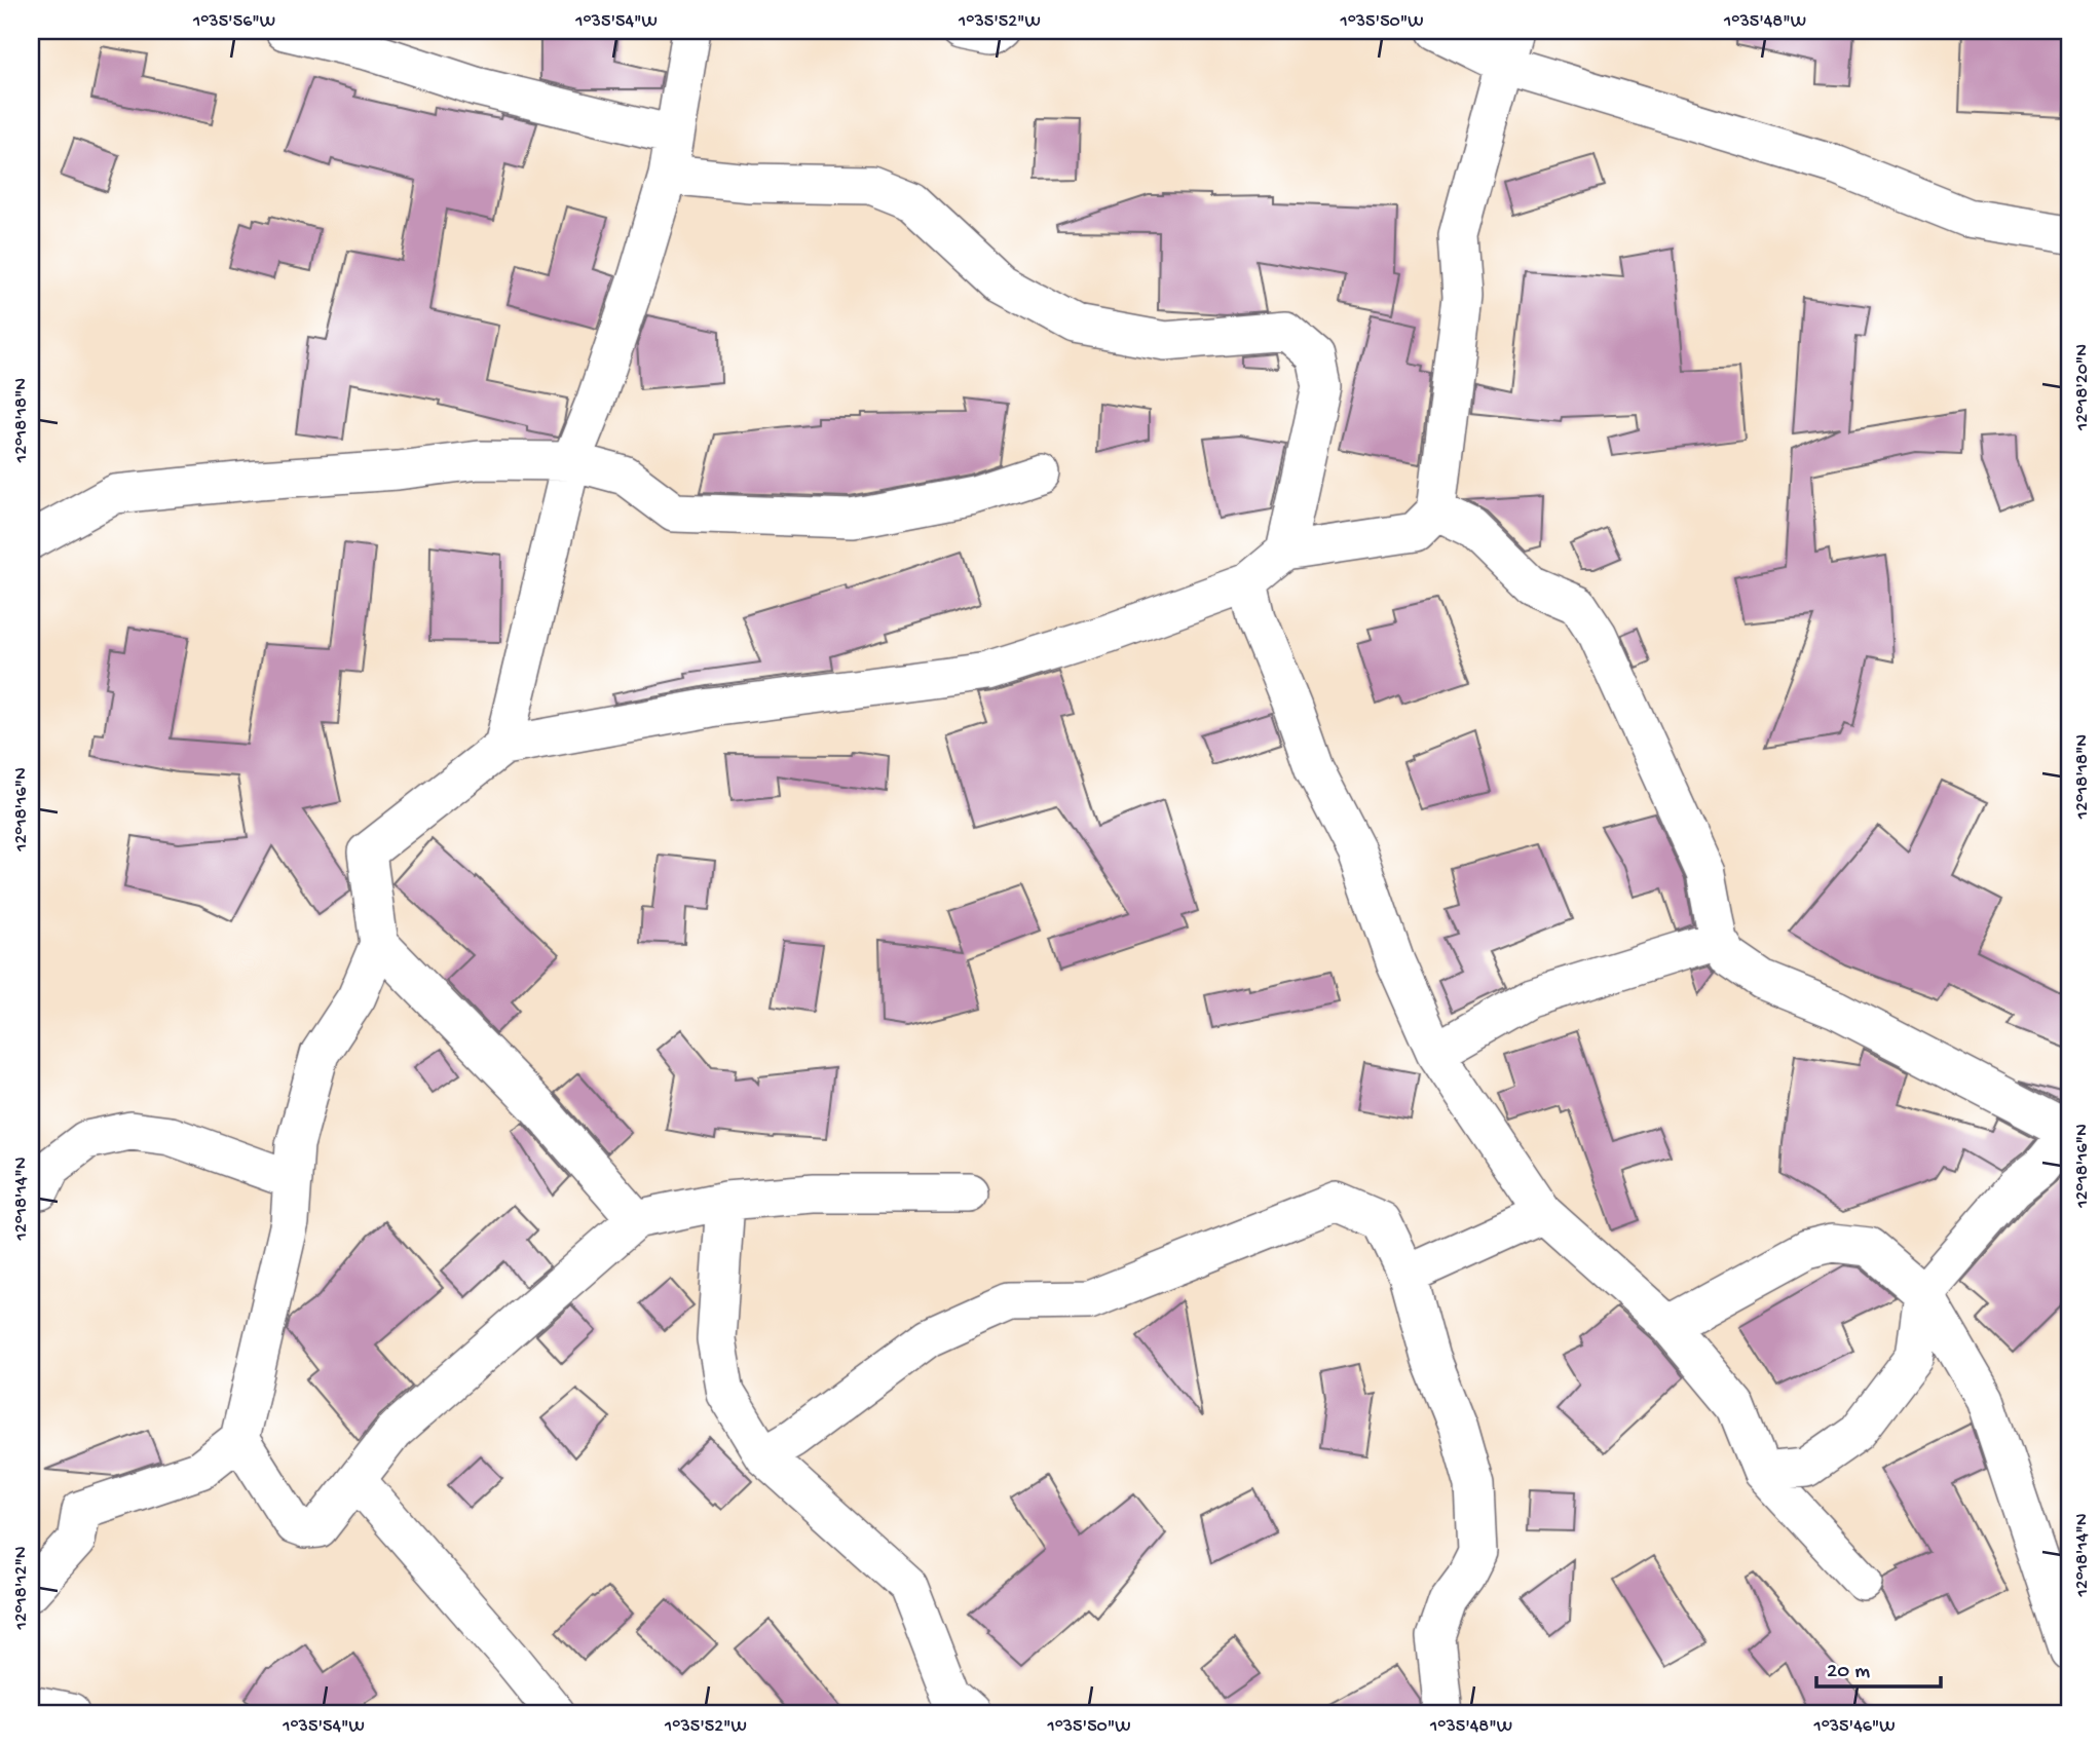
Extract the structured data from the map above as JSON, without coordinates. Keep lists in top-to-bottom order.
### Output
{
  "scale_bar": "20 m",
  "coordinates": [
    "1°35'56\"W",
    "1°35'54\"W",
    "1°35'52\"W",
    "1°35'50\"W",
    "1°35'48\"W",
    "12°18'20\"N",
    "12°18'18\"N",
    "12°18'16\"N",
    "12°18'14\"N",
    "12°18'12\"N",
    "1°35'46\"W"
  ]
}
